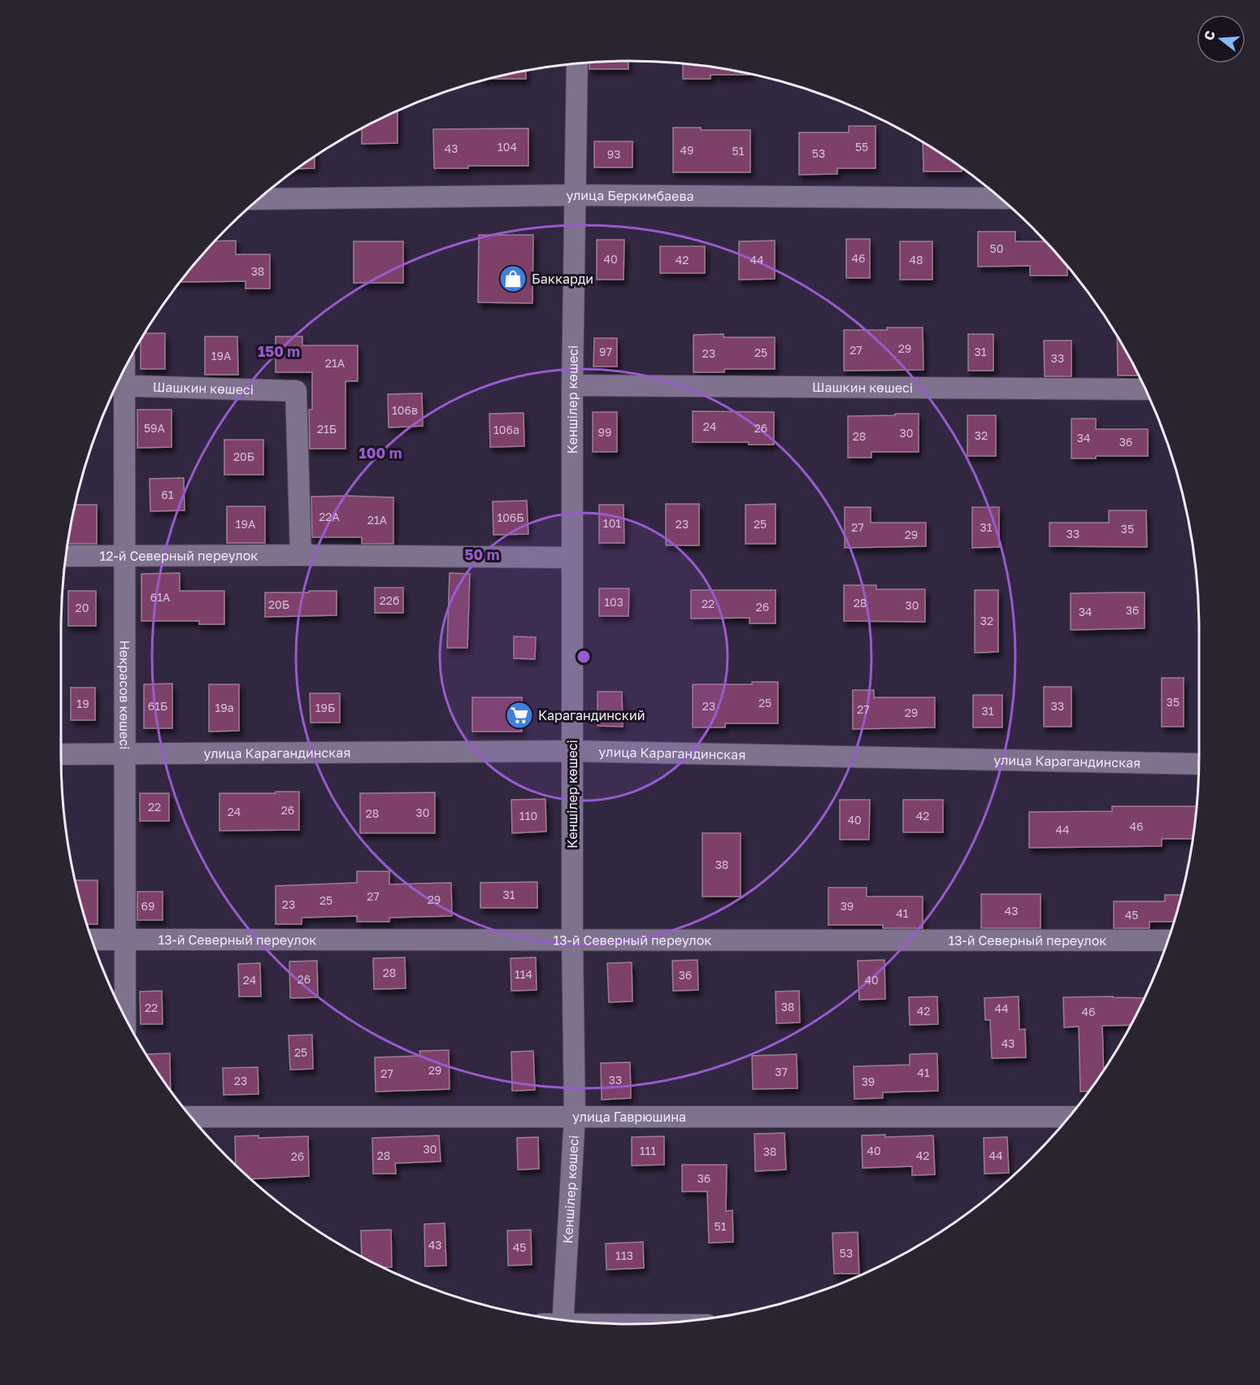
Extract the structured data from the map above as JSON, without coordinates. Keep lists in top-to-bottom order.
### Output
{
  "streets": {
    "street": [
      "улица Беркимбаева",
      "Шашкин көшесі",
      "Кеншілер көшесі",
      "12-й Северный переулок",
      "Некрасов көшесі",
      "улица Карагандинская",
      "13-й Северный переулок",
      "улица Гаврюшина"
    ]
  },
  "crossings": [
    ["улица Беркимбаева", "Кеншілер көшесі"],
    ["Шашкин көшесі", "Кеншілер көшесі"],
    ["Шашкин көшесі", "12-й Северный переулок"],
    ["Шашкин көшесі", "Некрасов көшесі"],
    ["Кеншілер көшесі", "12-й Северный переулок"],
    ["Кеншілер көшесі", "улица Карагандинская"],
    ["Кеншілер көшесі", "13-й Северный переулок"],
    ["Кеншілер көшесі", "улица Гаврюшина"],
    ["12-й Северный переулок", "Некрасов көшесі"],
    ["Некрасов көшесі", "улица Карагандинская"],
    ["Некрасов көшесі", "13-й Северный переулок"]
  ],
  "places": {
    "shop": ["Баккарди"],
    "supermarket": ["Карагандинский"]
  },
  "house_numbers": [
    "104",
    "55",
    "43",
    "49",
    "51",
    "53",
    "93",
    "50",
    "46",
    "40",
    "42",
    "44",
    "48",
    "38",
    "29",
    "27",
    "97",
    "31",
    "25",
    "23",
    "19А",
    "33",
    "21А",
    "106в",
    "24",
    "59А",
    "26",
    "21Б",
    "106а",
    "99",
    "30",
    "32",
    "28",
    "34",
    "36",
    "20Б",
    "61",
    "22А",
    "106Б",
    "21А",
    "101",
    "19А",
    "23",
    "25",
    "27",
    "31",
    "35",
    "33",
    "29",
    "61А",
    "22б",
    "103",
    "28",
    "22",
    "20Б",
    "30",
    "26",
    "20",
    "36",
    "34",
    "32",
    "35",
    "25",
    "19",
    "61Б",
    "23",
    "33",
    "19а",
    "19Б",
    "27",
    "31",
    "29",
    "22",
    "26",
    "24",
    "30",
    "28",
    "110",
    "42",
    "40",
    "46",
    "44",
    "38",
    "31",
    "27",
    "29",
    "25",
    "23",
    "69",
    "39",
    "43",
    "41",
    "45",
    "28",
    "114",
    "36",
    "26",
    "24",
    "40",
    "38",
    "22",
    "44",
    "42",
    "46",
    "43",
    "25",
    "29",
    "37",
    "41",
    "27",
    "33",
    "23",
    "39",
    "30",
    "111",
    "40",
    "38",
    "28",
    "42",
    "44",
    "26",
    "36",
    "51",
    "43",
    "45",
    "53",
    "113"
  ],
  "north": "left",
  "rings": ["150 m", "100 m", "50 m"]
}
